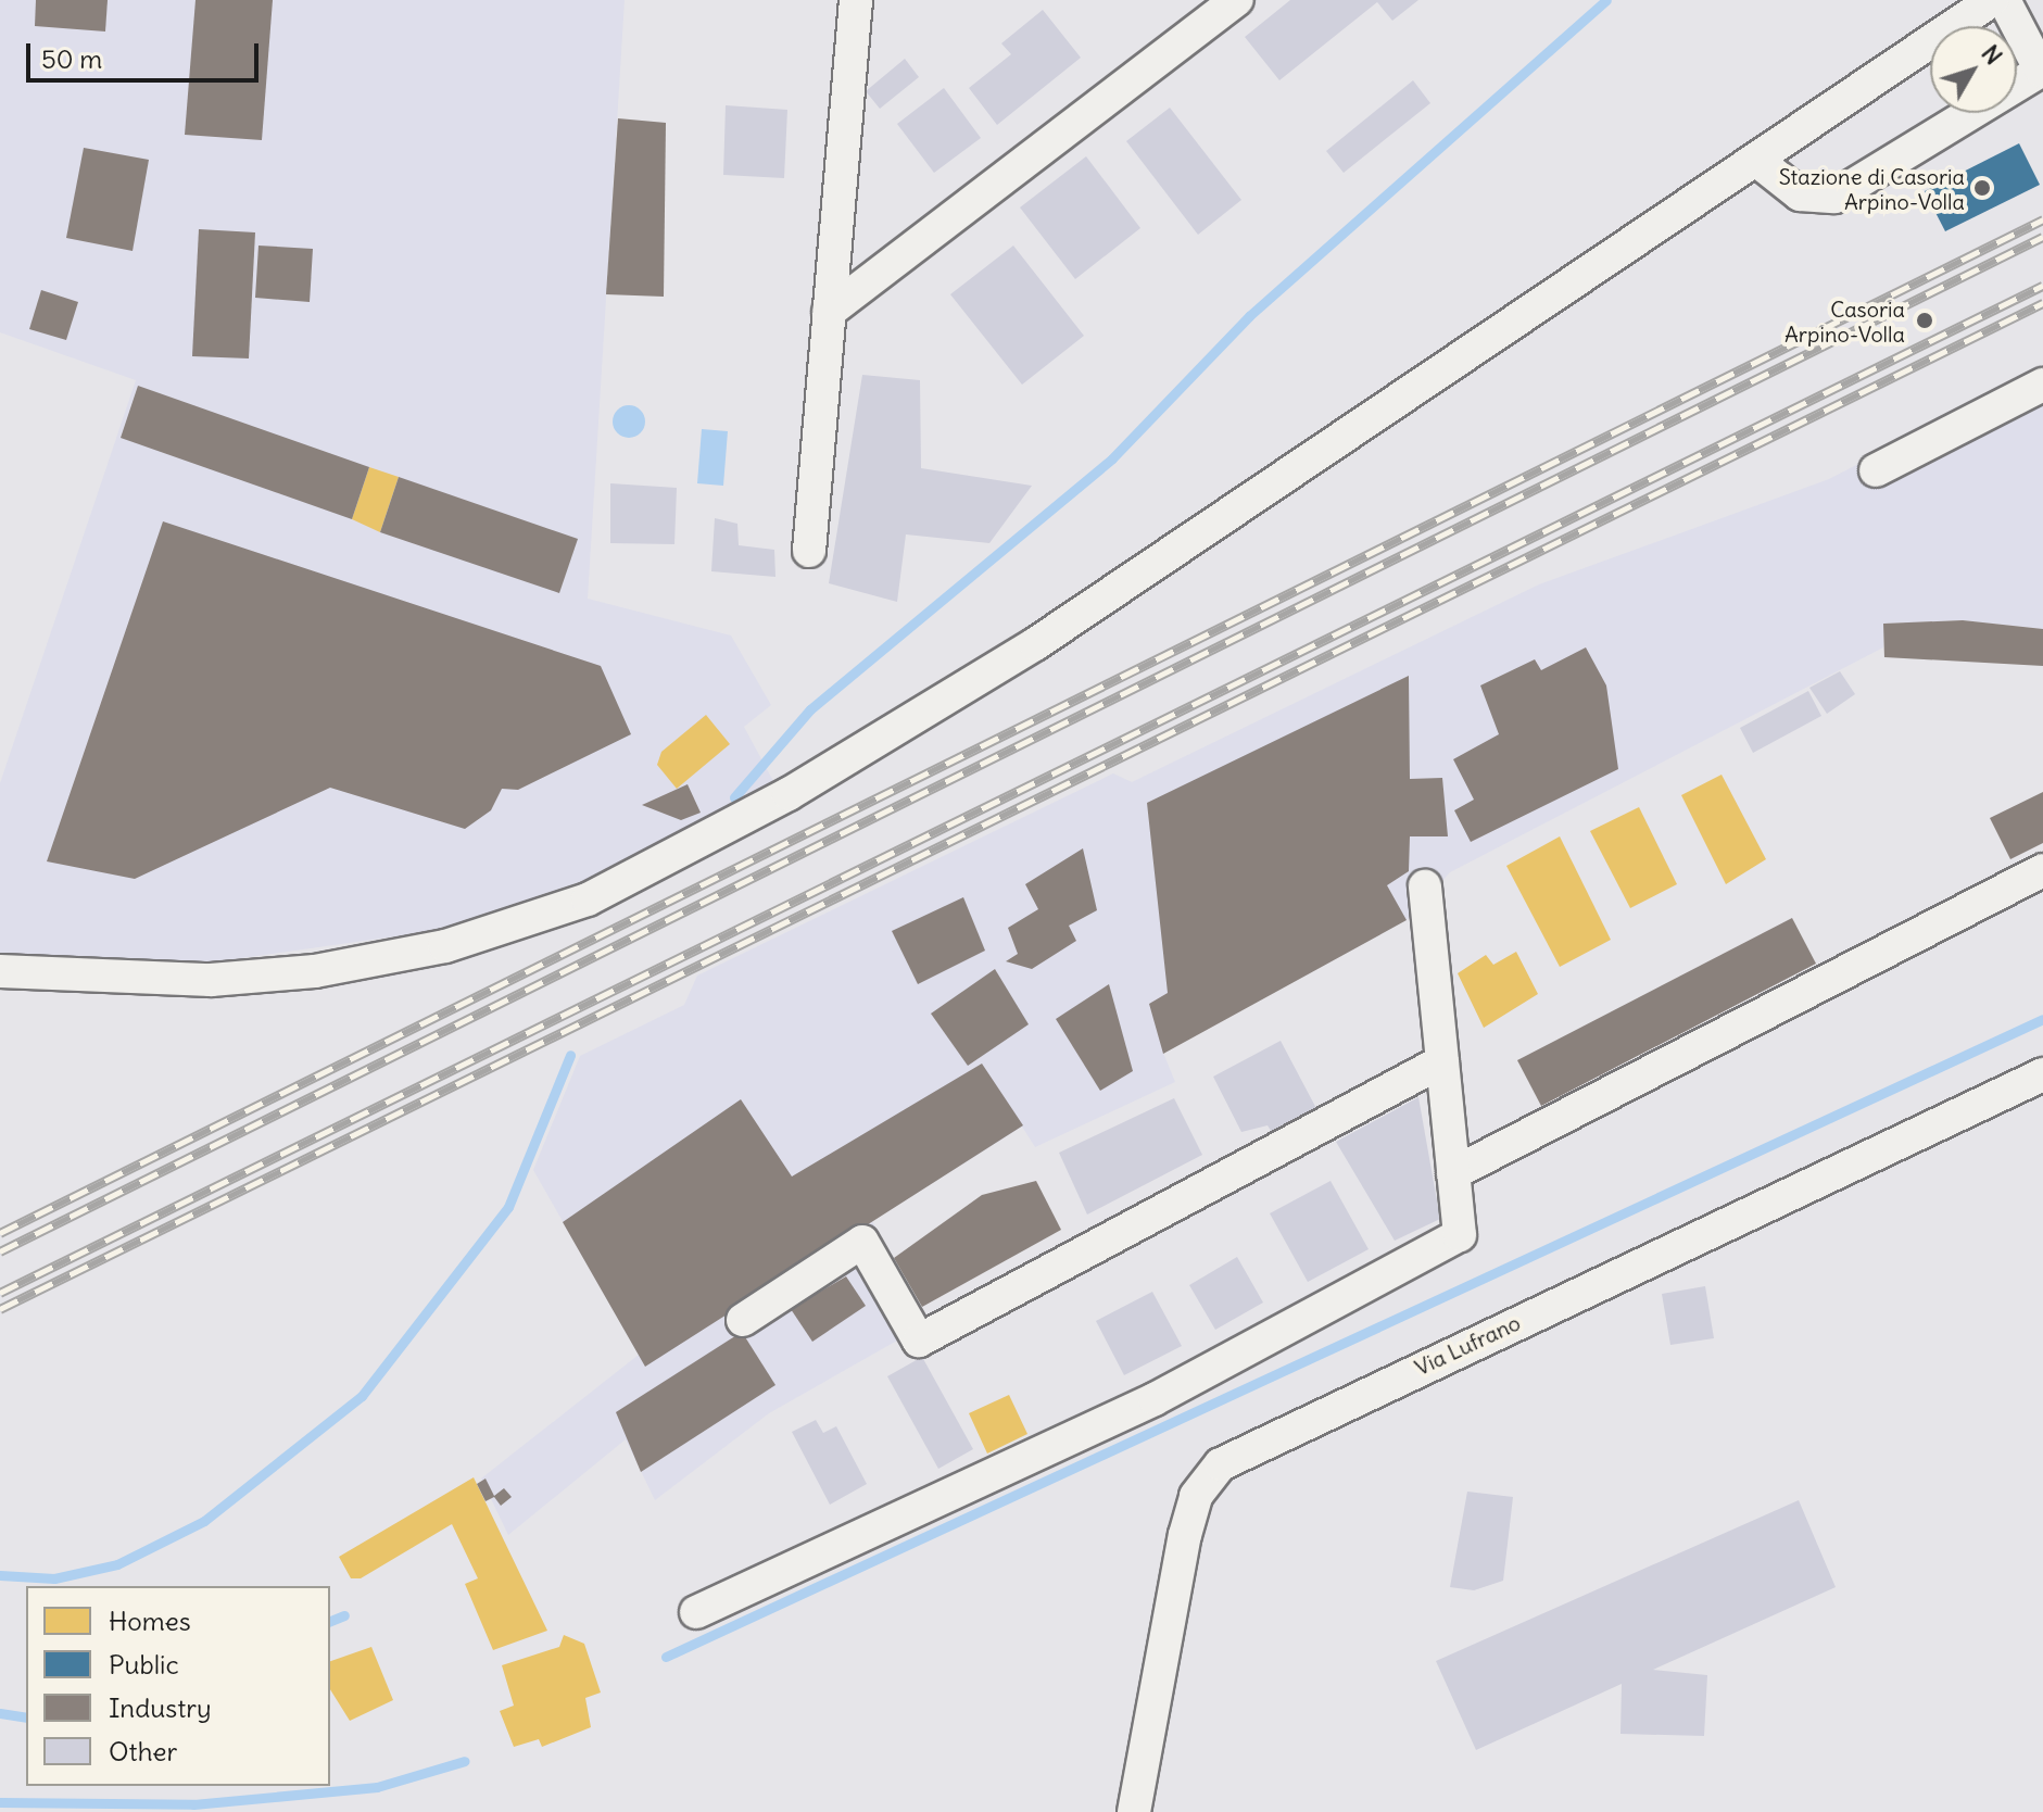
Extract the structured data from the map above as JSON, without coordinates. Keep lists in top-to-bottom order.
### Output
{
  "streets": {
    "street": ["Via Lufrano"]
  },
  "places": ["Stazione di Casoria Arpino-Volla", "Casoria Arpino-Volla"],
  "legend": [
    "Homes",
    "Public",
    "Industry",
    "Other"
  ],
  "scale_bar": "50 m",
  "north": "top right"
}
